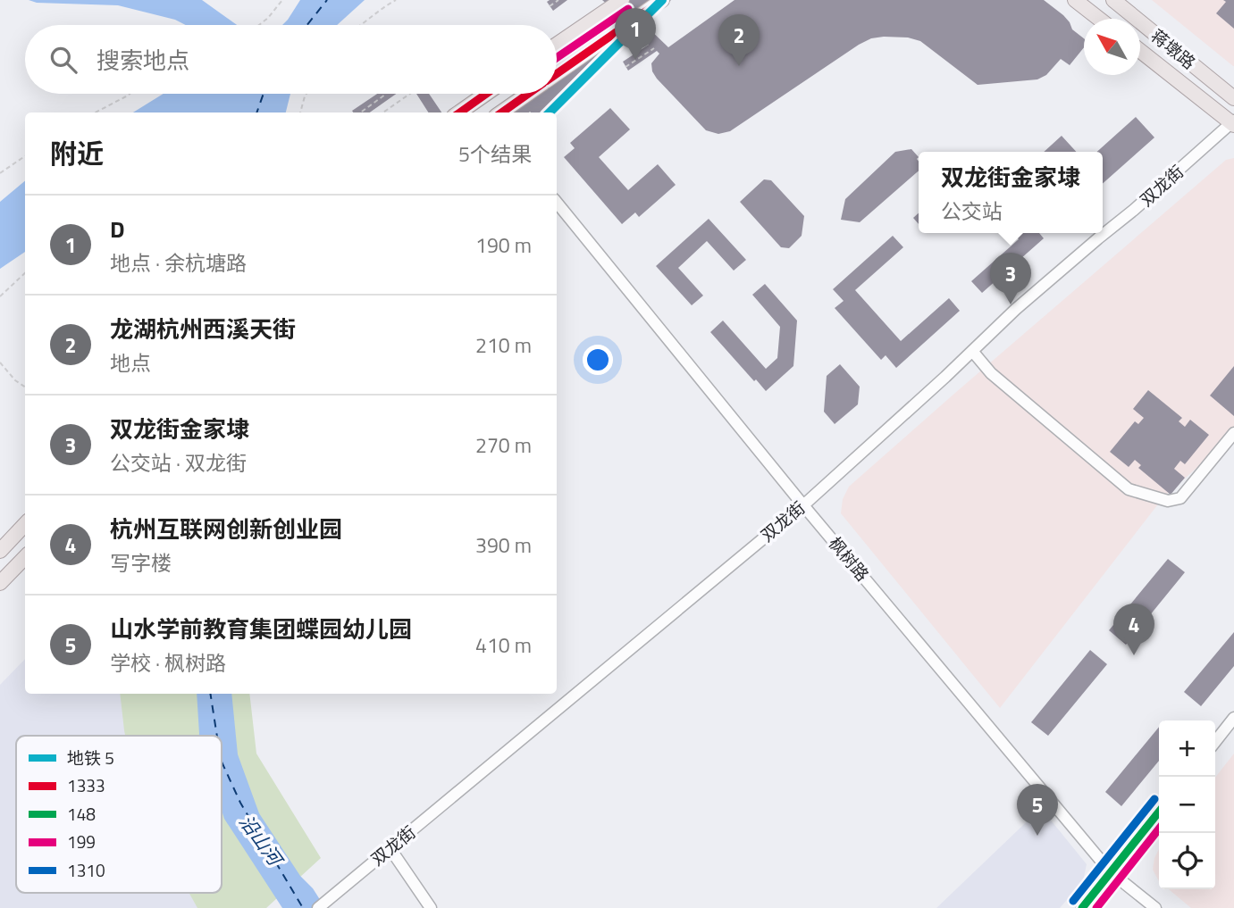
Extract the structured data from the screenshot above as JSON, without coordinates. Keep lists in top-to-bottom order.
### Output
{
  "streets": {
    "main road": ["蒋墩路"],
    "street": ["双龙街", "枫树路"]
  },
  "crossings": [
    ["蒋墩路", "双龙街"],
    ["双龙街", "枫树路"]
  ],
  "water": ["沿山河"],
  "lines": [
    "metro line 5",
    "transit line 1333",
    "transit line 199",
    "transit line 1310",
    "transit line 148"
  ],
  "legend": [
    "地铁 5",
    "1333",
    "148",
    "199",
    "1310"
  ],
  "north": "top left",
  "page": {
    "pins": [
      "1",
      "2",
      "3",
      "4",
      "5"
    ],
    "search": "搜索地点",
    "heading": ["附近", "5个结果"],
    "popup": ["双龙街金家埭", "公交站"],
    "list": [
      {
        "mark": "1",
        "name": "D",
        "note": "地点 · 余杭塘路",
        "value": "190 m"
      },
      {
        "mark": "2",
        "name": "龙湖杭州西溪天街",
        "note": "地点",
        "value": "210 m"
      },
      {
        "mark": "3",
        "name": "双龙街金家埭",
        "note": "公交站 · 双龙街",
        "value": "270 m"
      },
      {
        "mark": "4",
        "name": "杭州互联网创新创业园",
        "note": "写字楼",
        "value": "390 m"
      },
      {
        "mark": "5",
        "name": "山水学前教育集团蝶园幼儿园",
        "note": "学校 · 枫树路",
        "value": "410 m"
      }
    ],
    "map_buttons": ["+", "−"]
  }
}
